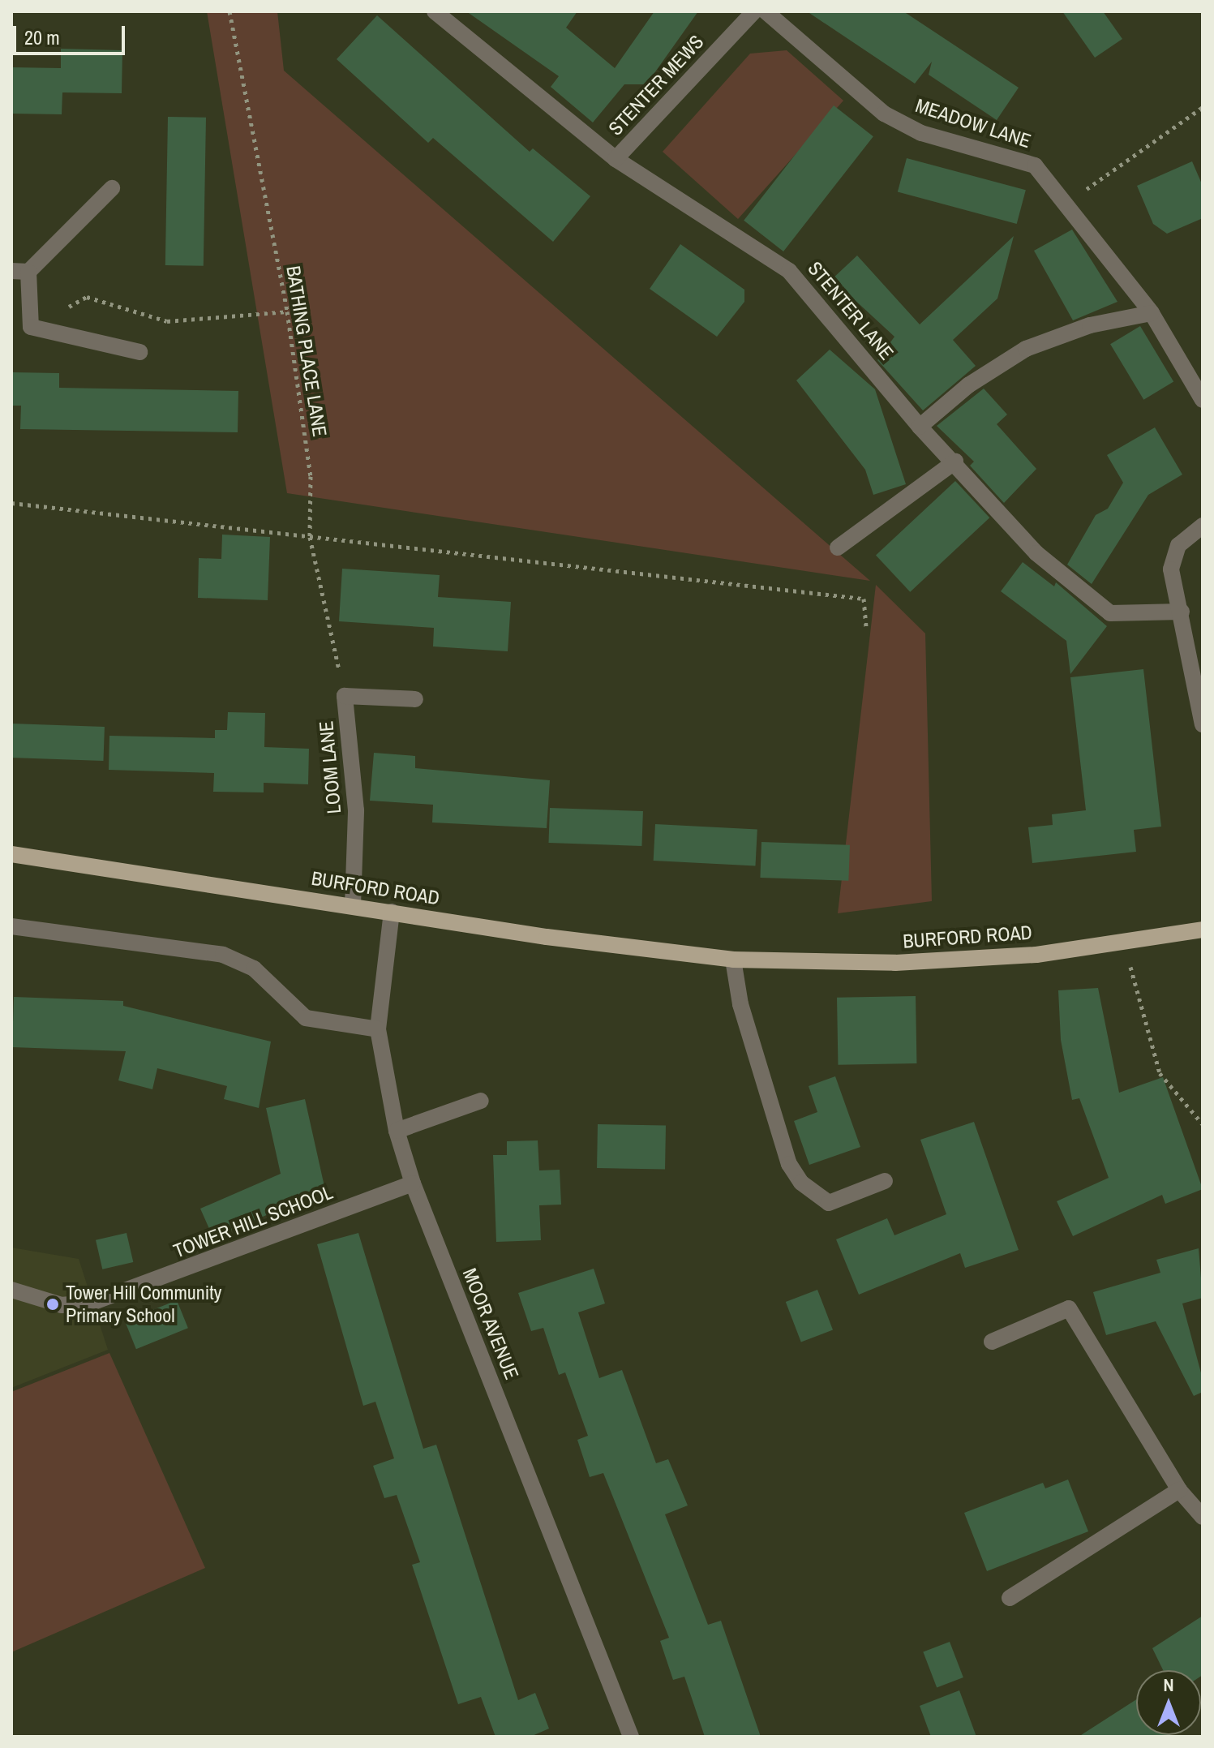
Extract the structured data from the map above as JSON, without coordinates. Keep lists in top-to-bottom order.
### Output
{
  "streets": {
    "main road": ["BURFORD ROAD"],
    "street": [
      "STENTER MEWS",
      "MEADOW LANE",
      "STENTER LANE",
      "LOOM LANE",
      "TOWER HILL SCHOOL",
      "MOOR AVENUE"
    ],
    "path": ["BATHING PLACE LANE"]
  },
  "crossings": [
    ["STENTER MEWS", "STENTER LANE"],
    ["BATHING PLACE LANE", "LOOM LANE"],
    ["LOOM LANE", "BURFORD ROAD"],
    ["BURFORD ROAD", "MOOR AVENUE"],
    ["TOWER HILL SCHOOL", "MOOR AVENUE"]
  ],
  "places": ["Tower Hill Community Primary School"],
  "scale_bar": "20 m",
  "north": "top"
}
